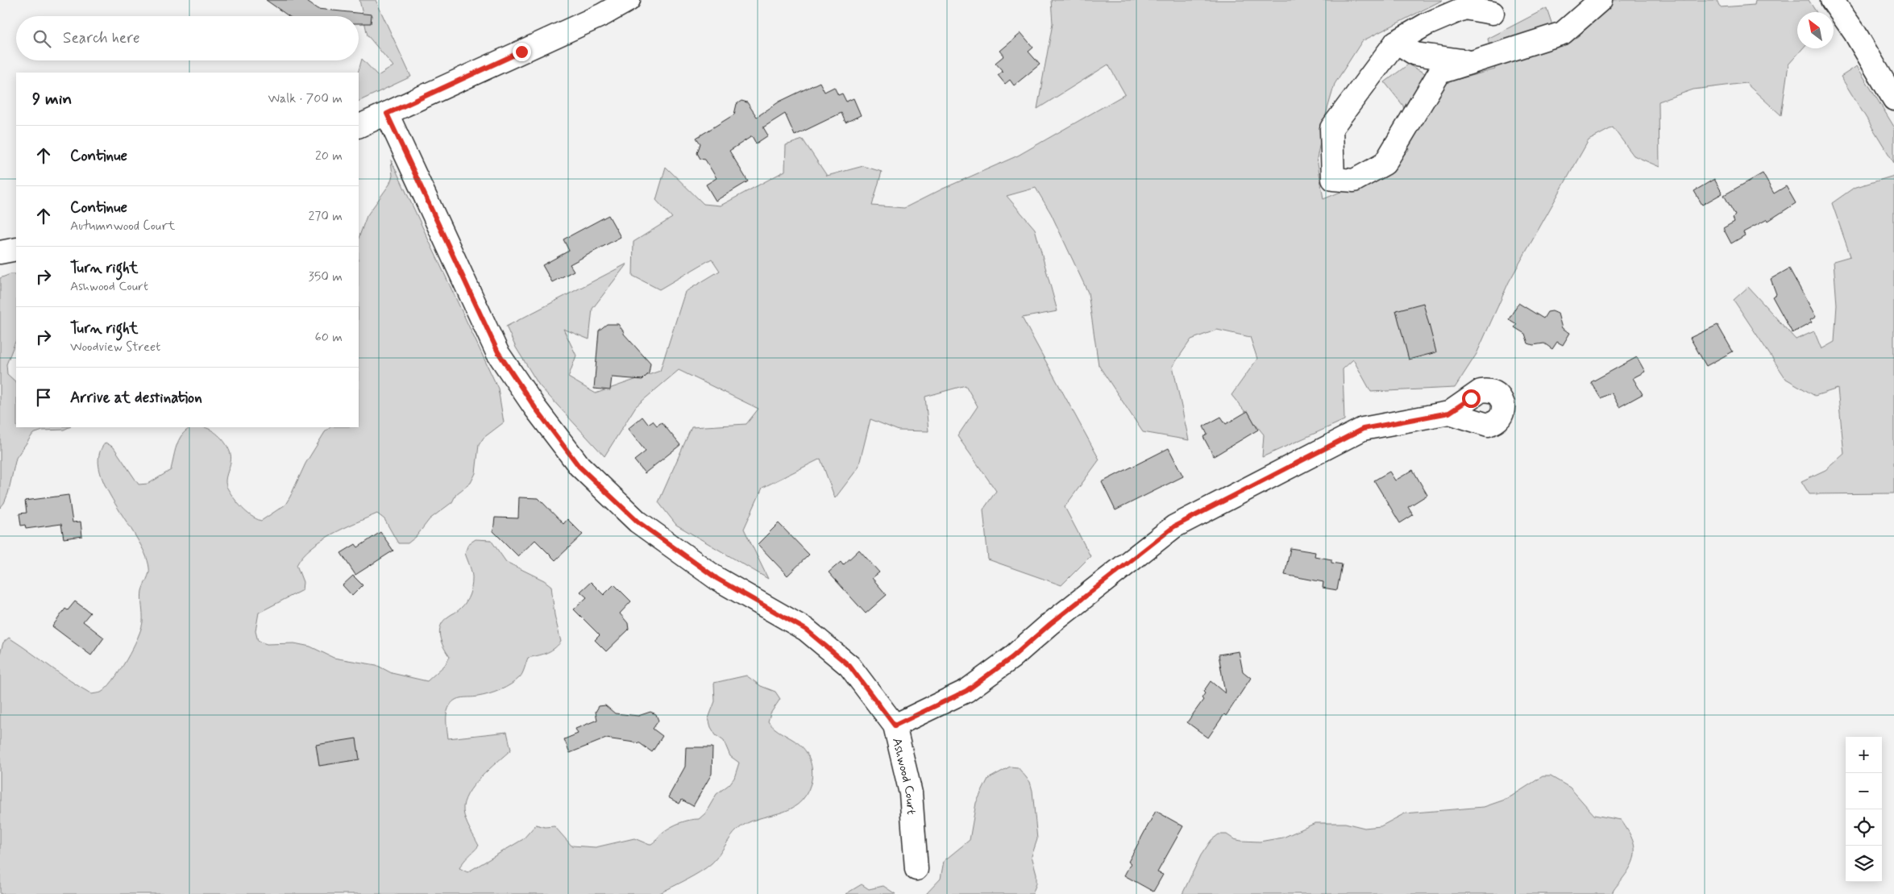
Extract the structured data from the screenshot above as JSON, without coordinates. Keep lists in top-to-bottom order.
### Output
{
  "streets": {
    "street": ["Ashwood Court"]
  },
  "north": "top left",
  "page": {
    "search": "Search here",
    "heading": ["9 min", "Walk · 700 m"],
    "list": [
      ["Continue", "20 m"],
      ["Continue", "Autumnwood Court", "270 m"],
      ["Turn right", "Ashwood Court", "350 m"],
      ["Turn right", "Woodview Street", "60 m"],
      "Arrive at destination"
    ],
    "map_buttons": ["+", "−"]
  }
}
